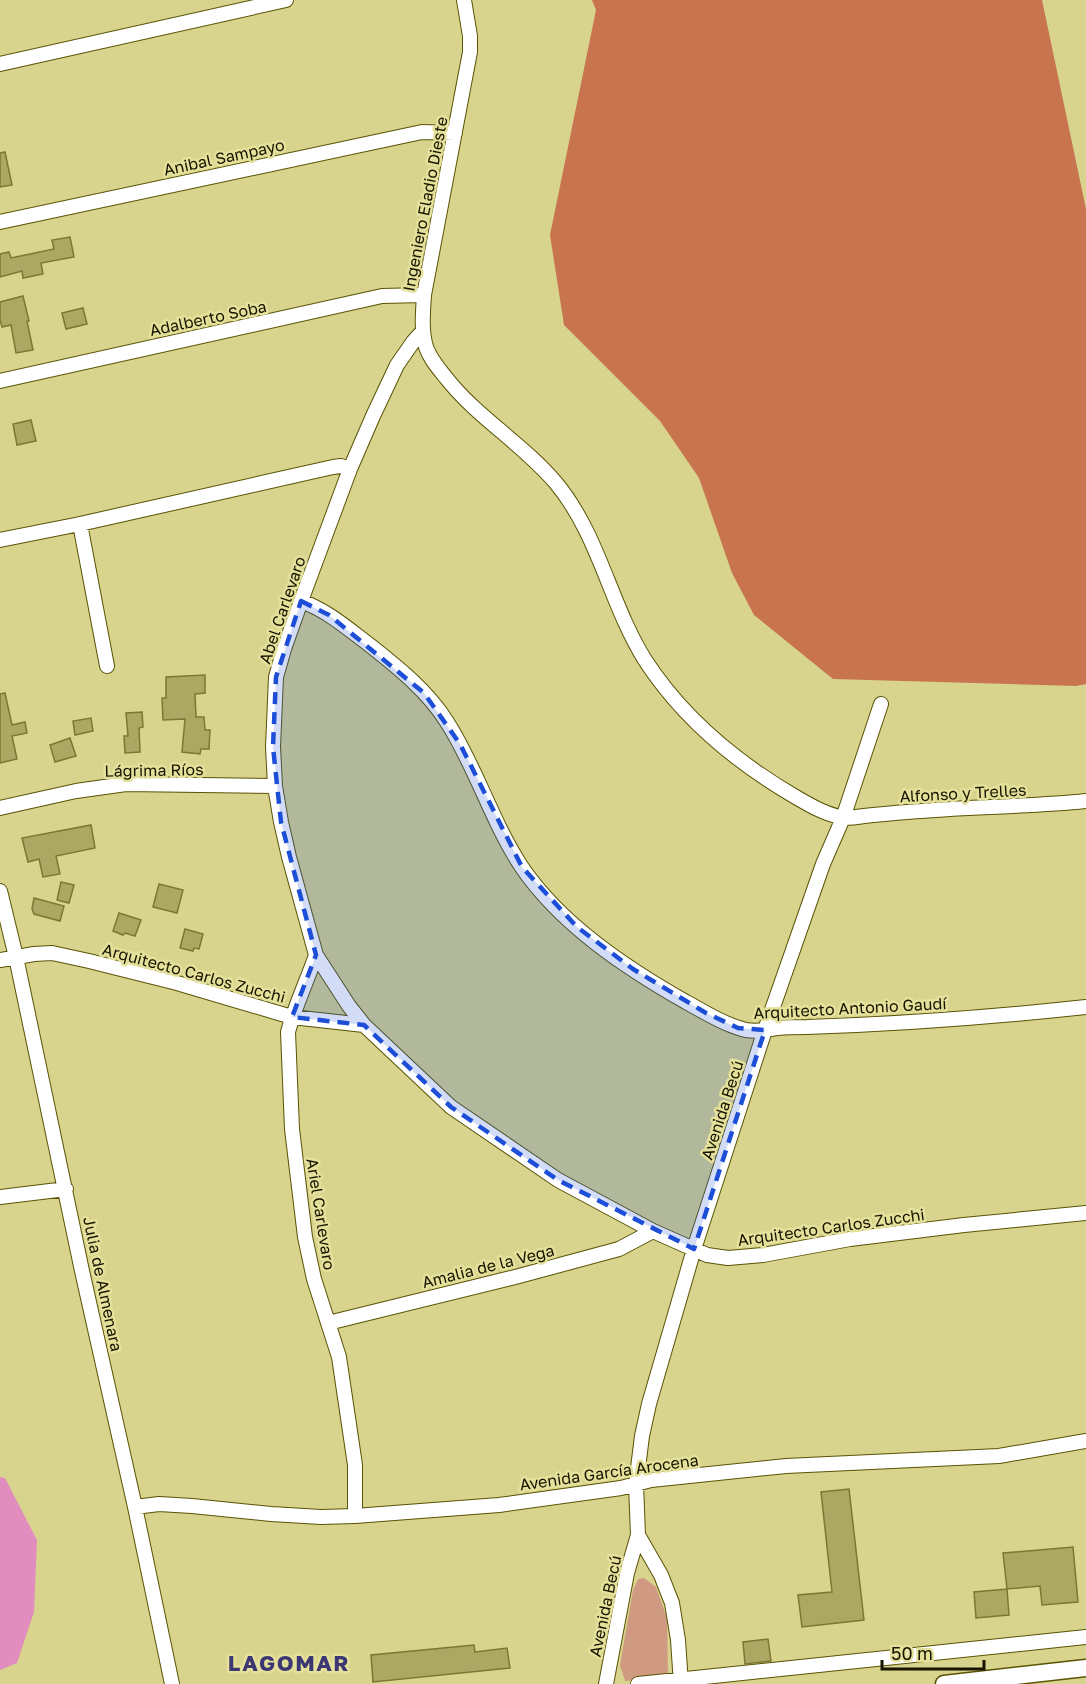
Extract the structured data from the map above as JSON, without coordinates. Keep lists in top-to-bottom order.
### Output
{
  "streets": {
    "street": [
      "Anibal Sampayo",
      "Ingeniero Eladio Dieste",
      "Adalberto Soba",
      "Abel Carlevaro",
      "Lágrima Ríos",
      "Alfonso y Trelles",
      "Arquitecto Carlos Zucchi",
      "Arquitecto Antonio Gaudí",
      "Avenida Becú",
      "Ariel Carlevaro",
      "Amalia de la Vega",
      "Julia de Almenara",
      "Avenida García Arocena"
    ]
  },
  "crossings": [
    ["Anibal Sampayo", "Ingeniero Eladio Dieste"],
    ["Ingeniero Eladio Dieste", "Adalberto Soba"],
    ["Ingeniero Eladio Dieste", "Abel Carlevaro"],
    ["Ingeniero Eladio Dieste", "Alfonso y Trelles"],
    ["Ingeniero Eladio Dieste", "Avenida Becú"],
    ["Abel Carlevaro", "Lágrima Ríos"],
    ["Abel Carlevaro", "Arquitecto Carlos Zucchi"],
    ["Abel Carlevaro", "Arquitecto Antonio Gaudí"],
    ["Abel Carlevaro", "Ariel Carlevaro"],
    ["Alfonso y Trelles", "Avenida Becú"],
    ["Arquitecto Carlos Zucchi", "Avenida Becú"],
    ["Arquitecto Carlos Zucchi", "Ariel Carlevaro"],
    ["Arquitecto Carlos Zucchi", "Amalia de la Vega"],
    ["Arquitecto Carlos Zucchi", "Julia de Almenara"],
    ["Arquitecto Antonio Gaudí", "Avenida Becú"],
    ["Avenida Becú", "Avenida García Arocena"],
    ["Ariel Carlevaro", "Amalia de la Vega"],
    ["Ariel Carlevaro", "Avenida García Arocena"],
    ["Julia de Almenara", "Avenida García Arocena"]
  ],
  "districts": ["LAGOMAR"],
  "scale_bar": "50 m"
}
